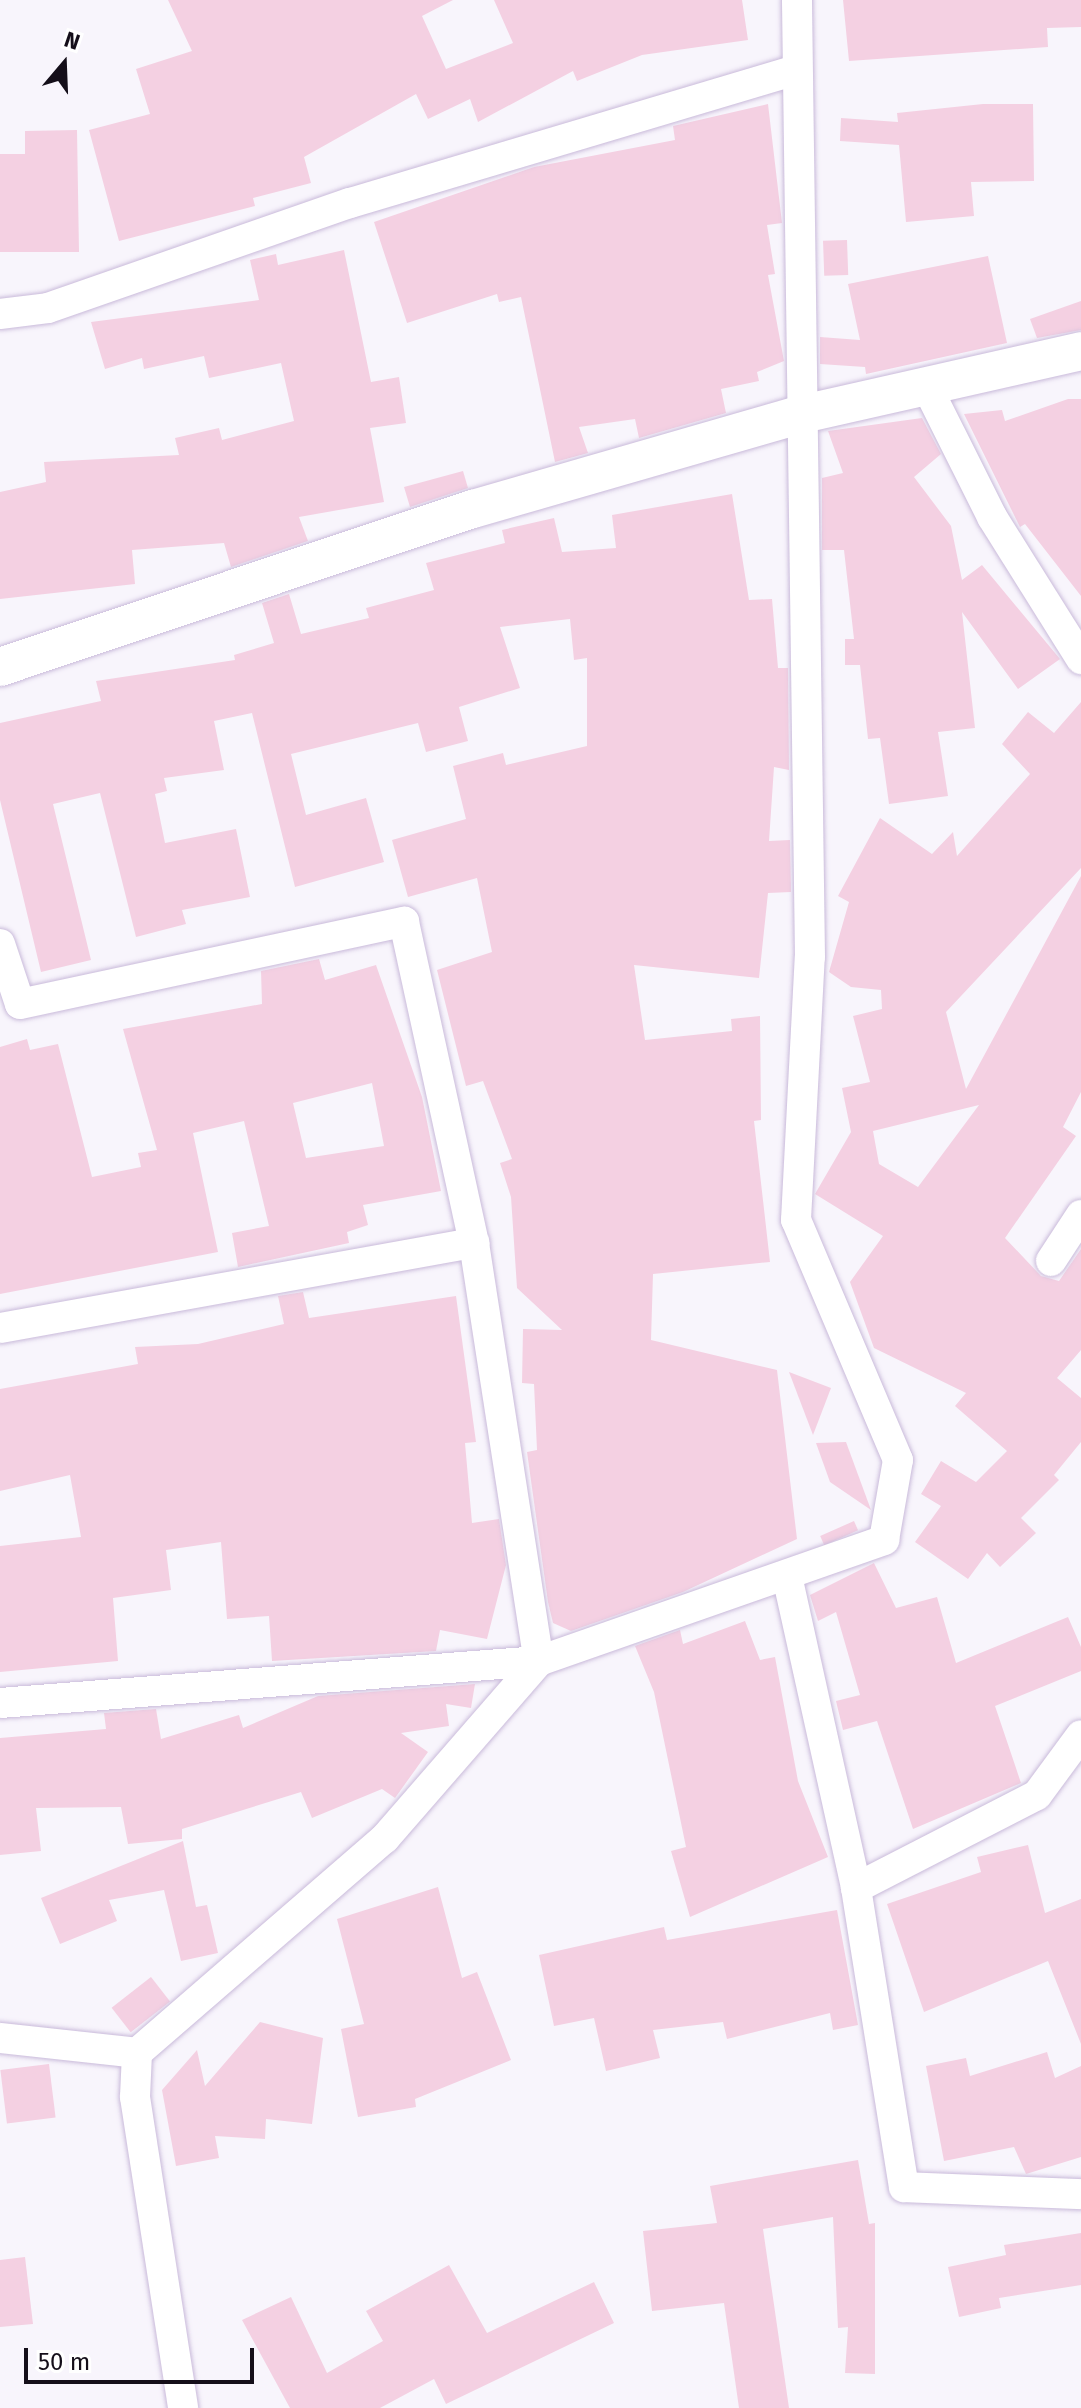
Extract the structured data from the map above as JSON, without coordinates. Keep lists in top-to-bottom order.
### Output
{
  "scale_bar": "50 m",
  "north": "top"
}
